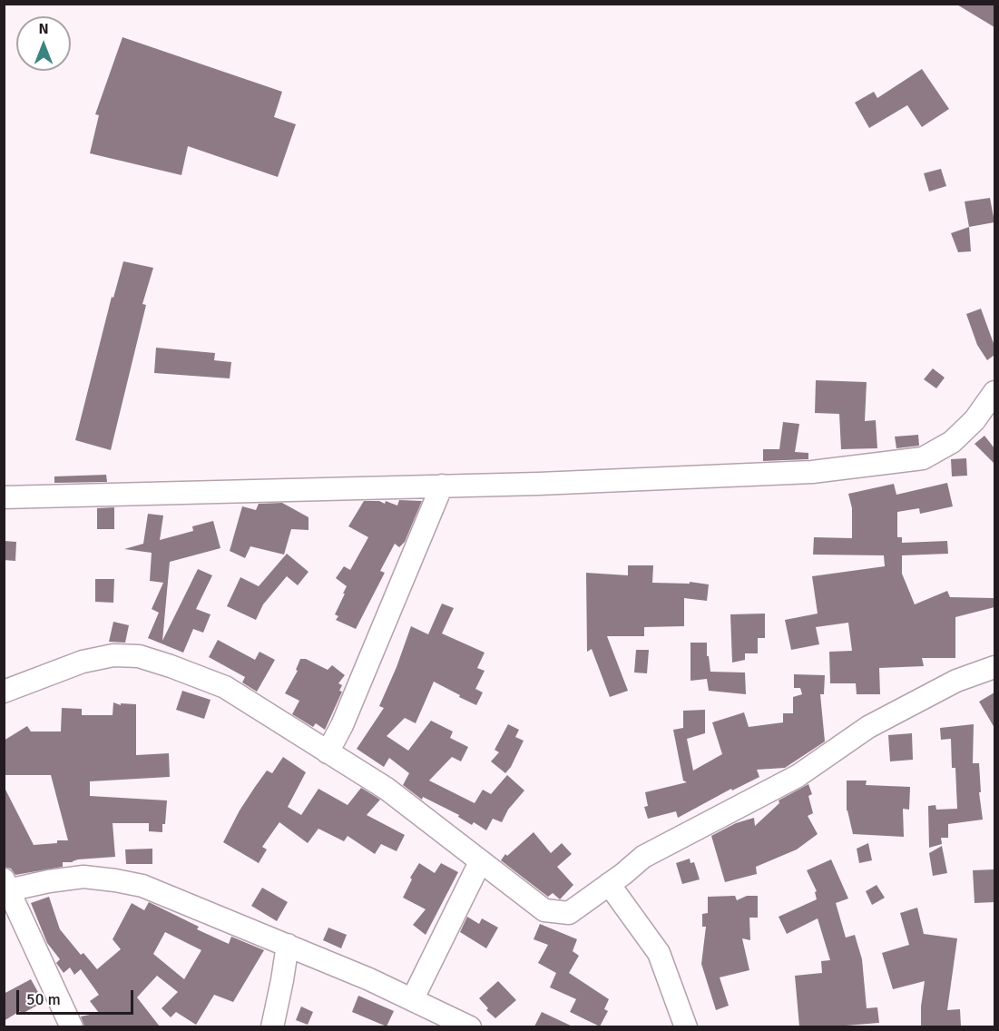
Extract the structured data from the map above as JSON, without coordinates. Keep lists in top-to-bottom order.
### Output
{
  "scale_bar": "50 m",
  "north": "top"
}
